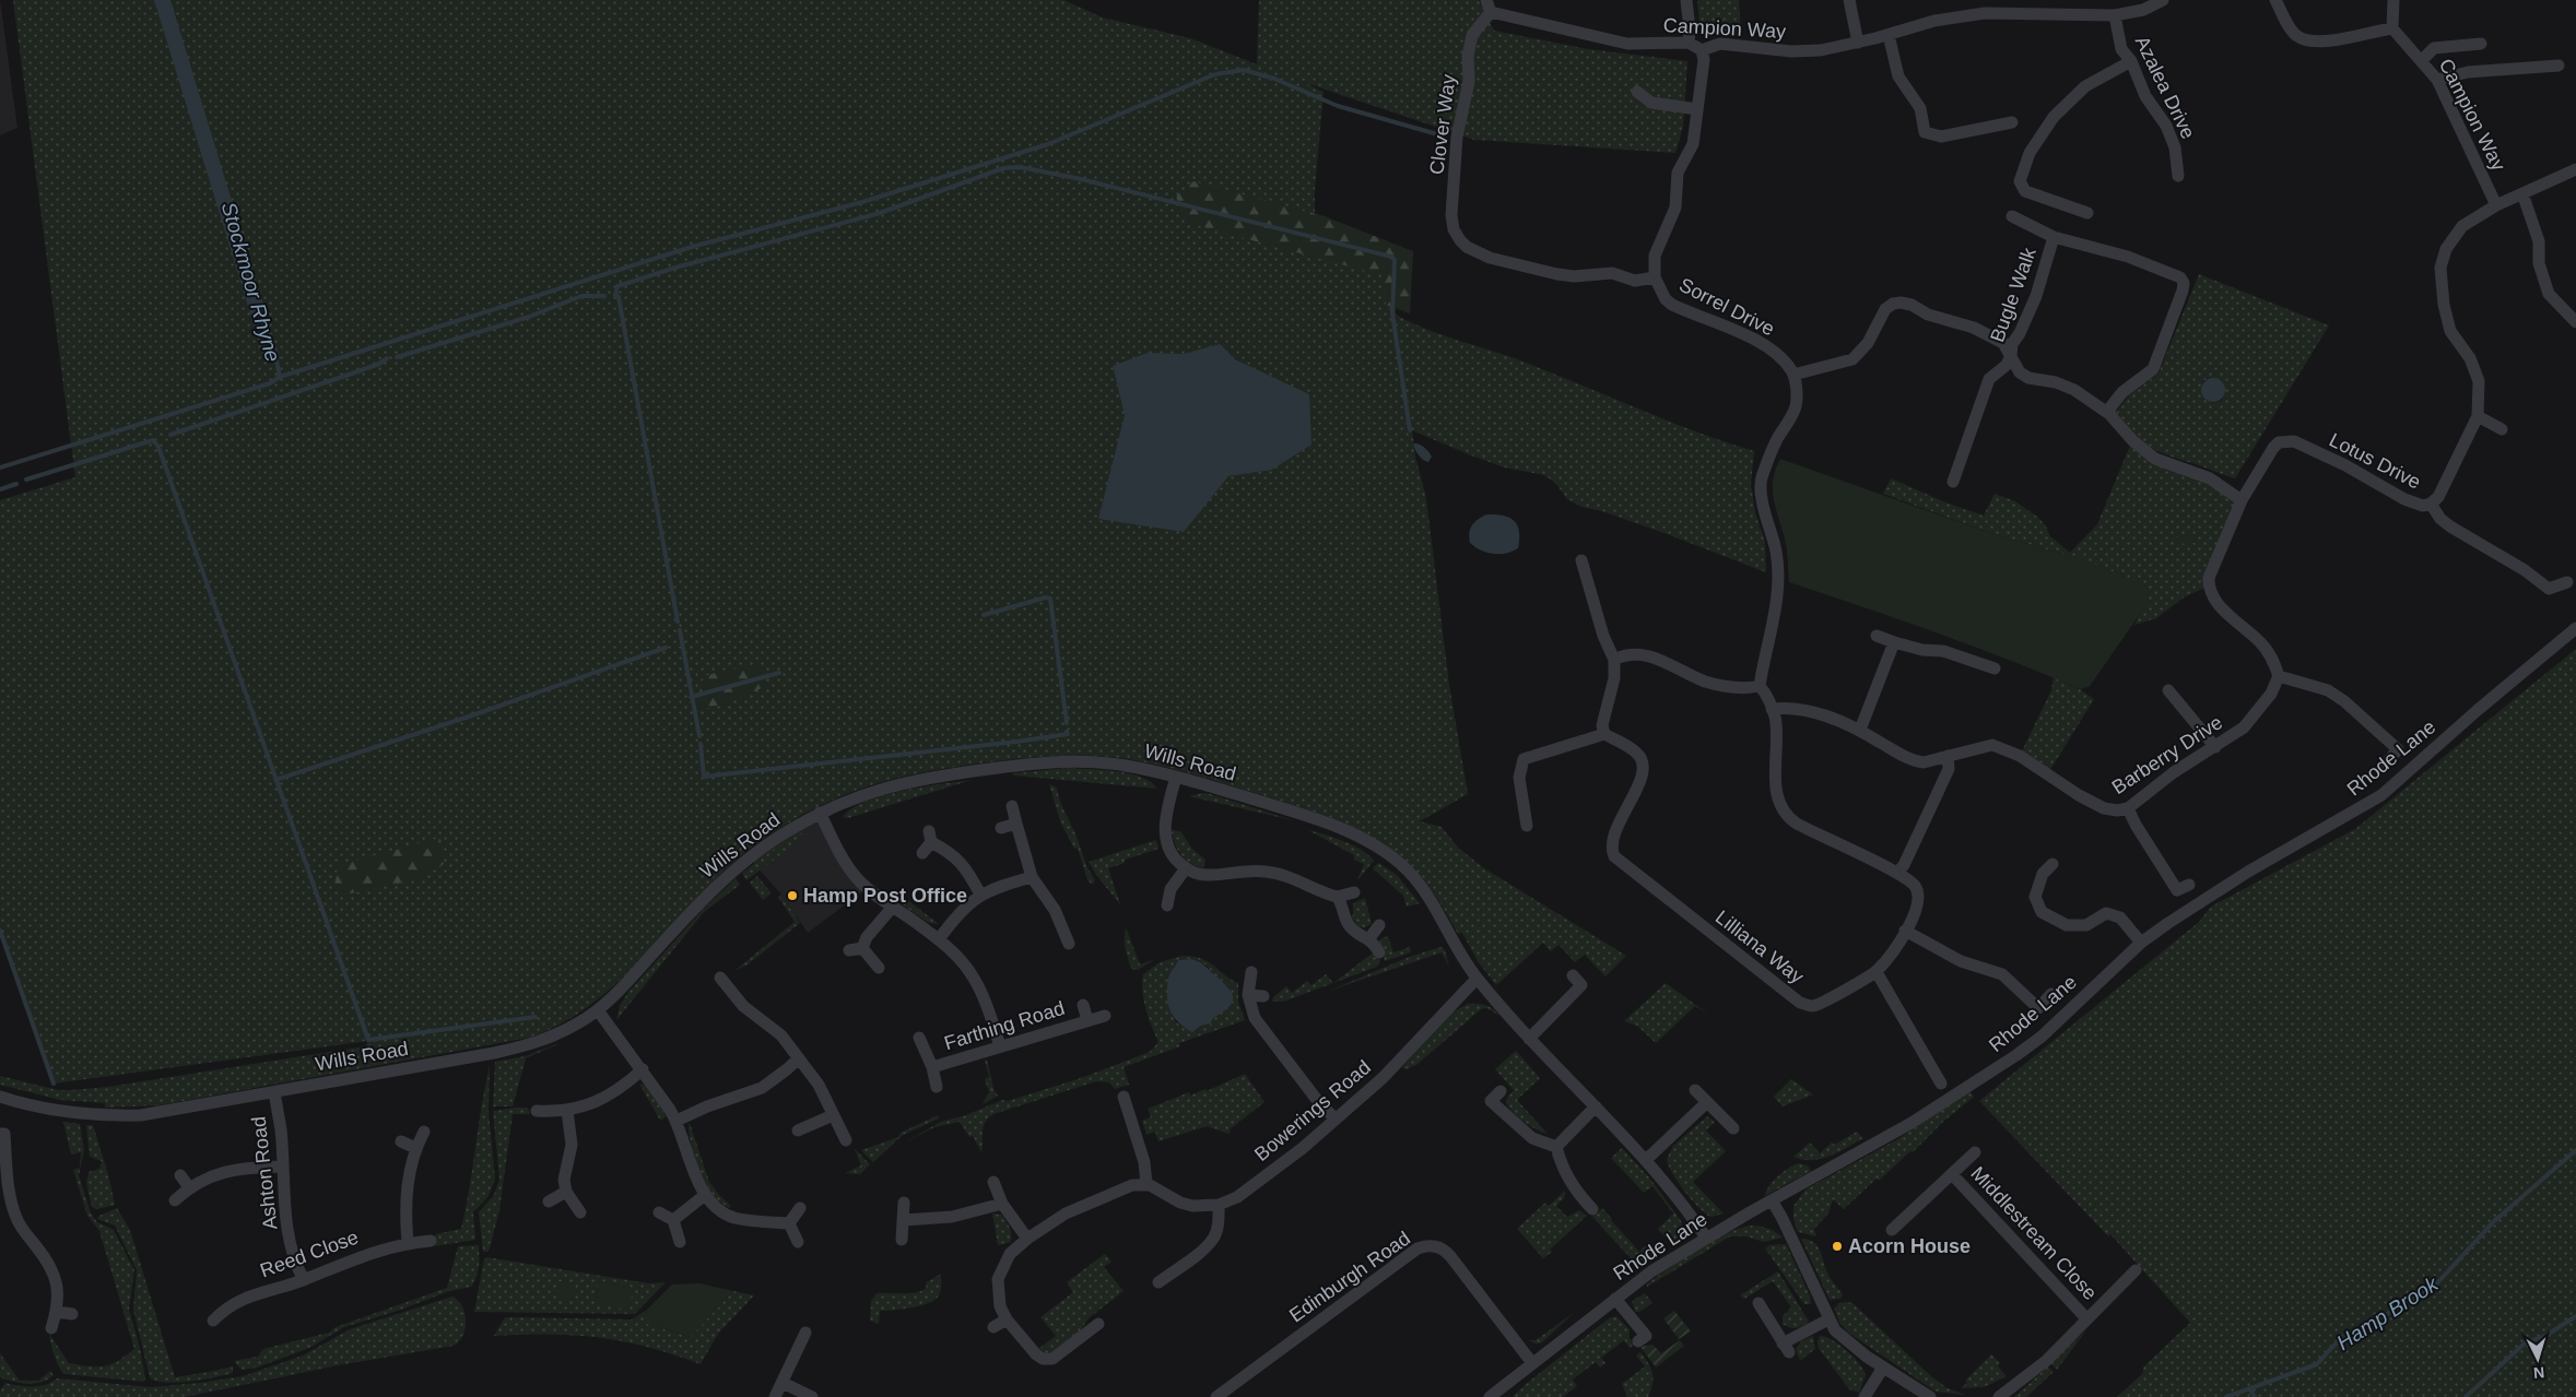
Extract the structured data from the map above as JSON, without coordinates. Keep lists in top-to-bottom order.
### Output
{
  "streets": {
    "street": [
      "Campion Way",
      "Azalea Drive",
      "Clover Way",
      "Bugle Walk",
      "Sorrel Drive",
      "Lotus Drive",
      "Barberry Drive",
      "Rhode Lane",
      "Wills Road",
      "Lilliana Way",
      "Farthing Road",
      "Bowerings Road",
      "Ashton Road",
      "Middlestream Close",
      "Reed Close",
      "Edinburgh Road"
    ]
  },
  "crossings": [
    ["Campion Way", "Azalea Drive"],
    ["Campion Way", "Clover Way"],
    ["Campion Way", "Sorrel Drive"],
    ["Clover Way", "Sorrel Drive"],
    ["Barberry Drive", "Lilliana Way"],
    ["Rhode Lane", "Edinburgh Road"],
    ["Wills Road", "Bowerings Road"],
    ["Wills Road", "Ashton Road"],
    ["Ashton Road", "Reed Close"]
  ],
  "water": ["Stockmoor Rhyne", "Hamp Brook"],
  "places": ["Hamp Post Office", "Acorn House"],
  "north": "bottom"
}
